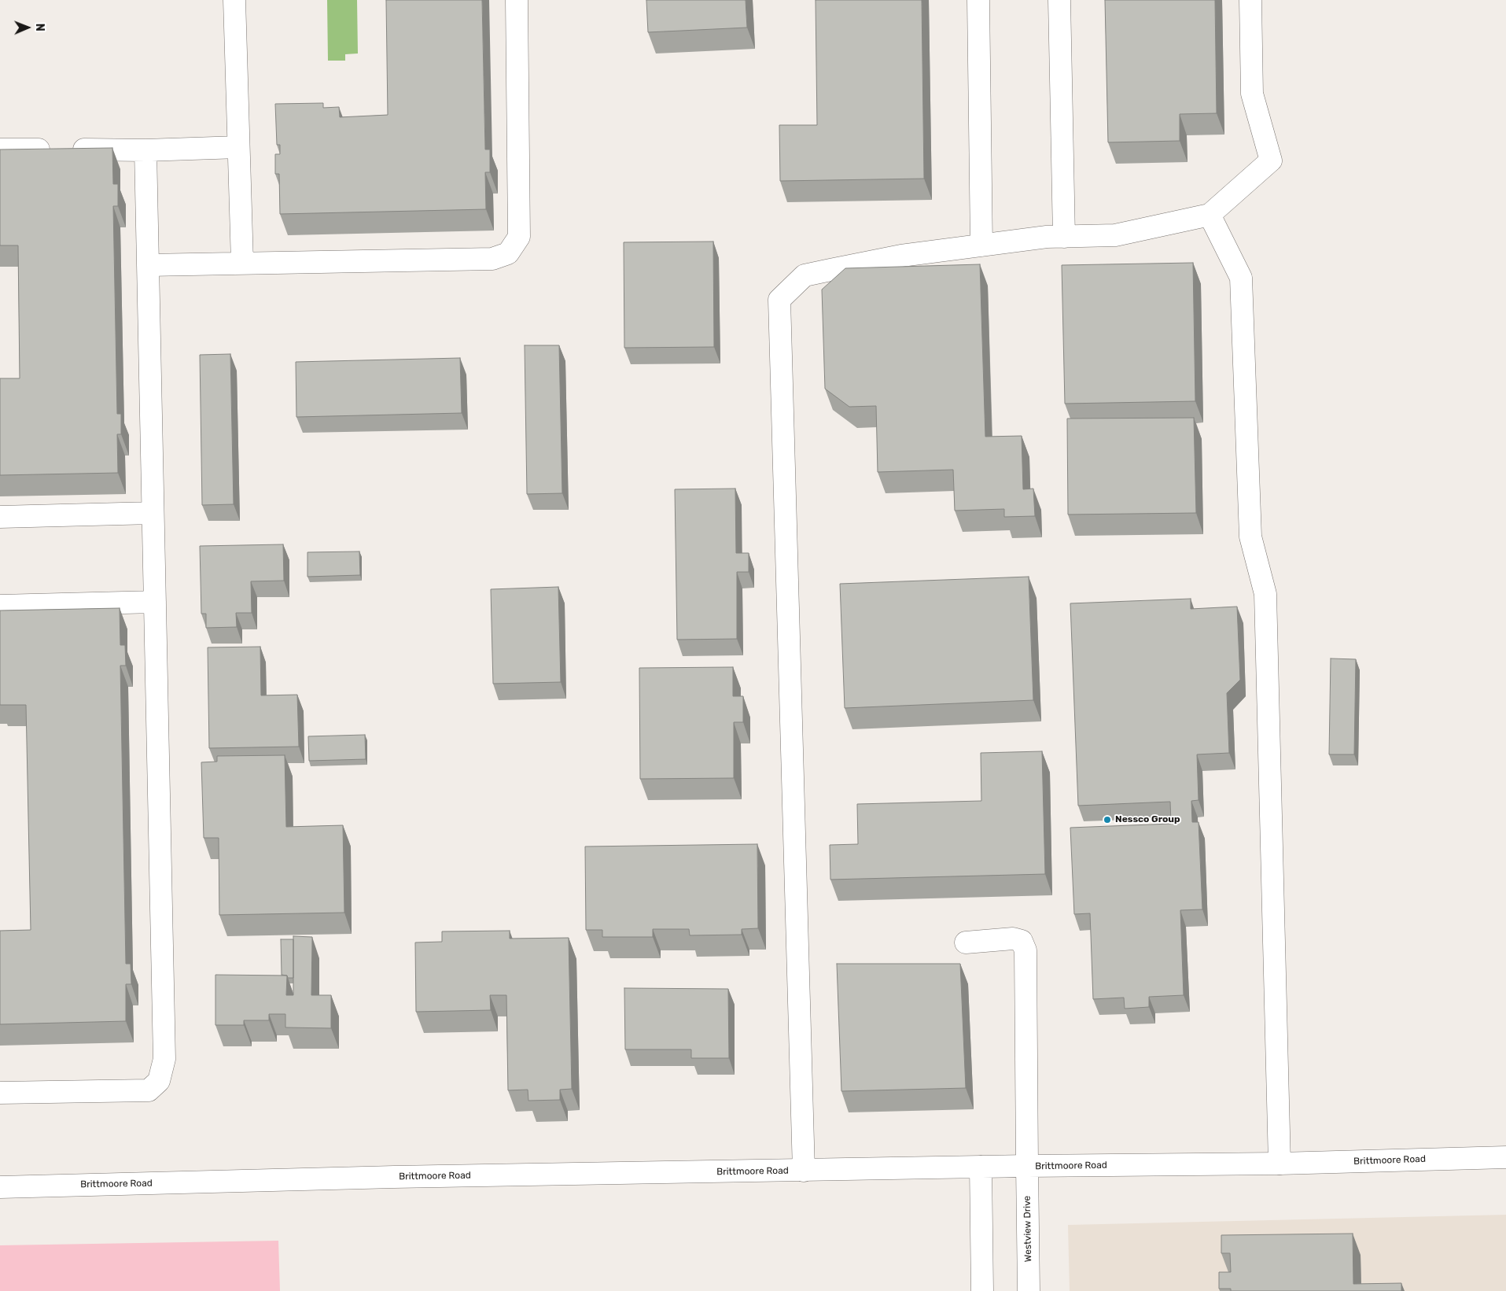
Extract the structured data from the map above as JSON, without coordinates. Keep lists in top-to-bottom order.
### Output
{
  "streets": {
    "main road": ["Brittmoore Road", "Westview Drive"]
  },
  "crossings": [
    ["Brittmoore Road", "Westview Drive"]
  ],
  "places": ["Nessco Group"],
  "north": "right"
}
